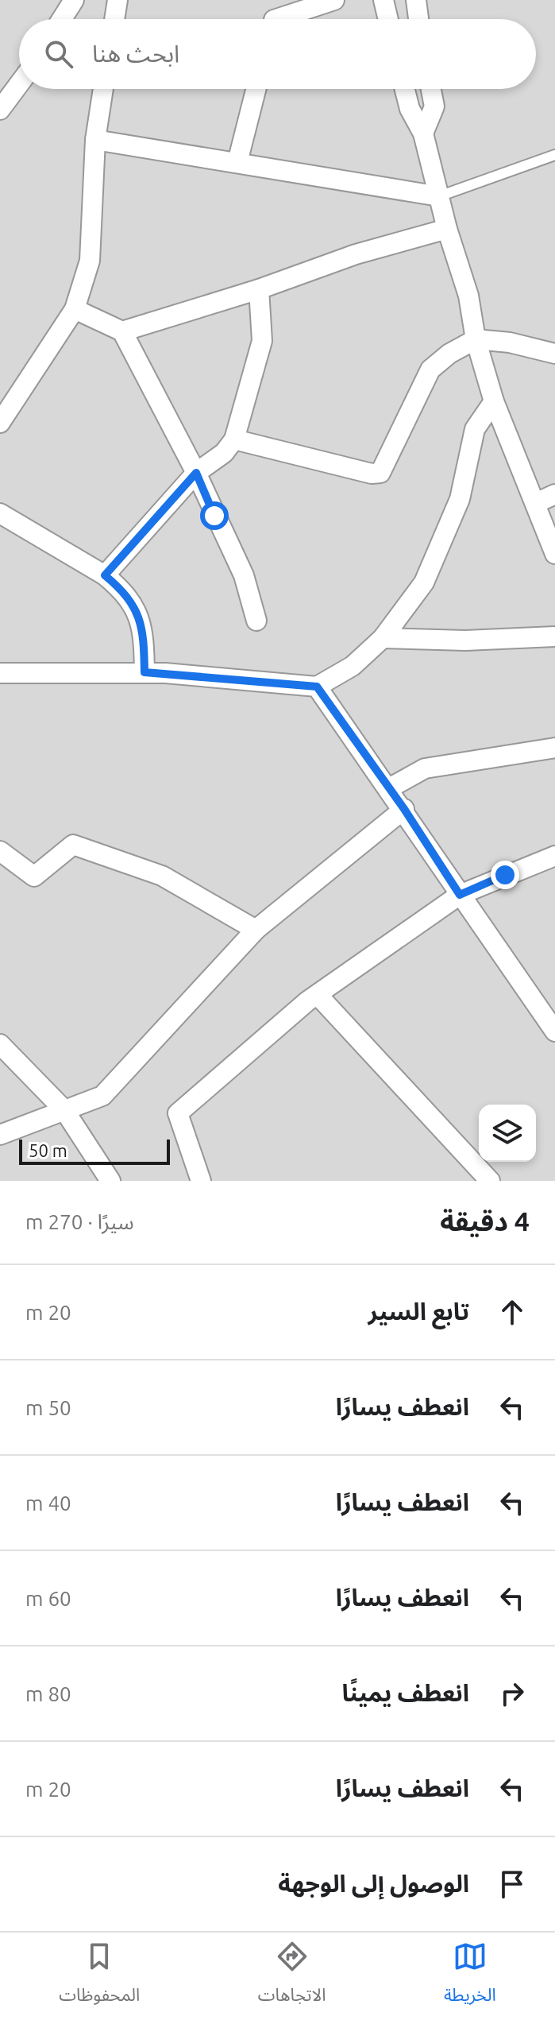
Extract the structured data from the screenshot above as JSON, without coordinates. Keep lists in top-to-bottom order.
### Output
{
  "scale_bar": "50 m",
  "page": {
    "search": "ابحث هنا",
    "scale": "50 m",
    "heading": ["4 دقيقة", "سيرًا · 270 m"],
    "list": [
      ["تابع السير", "20 m"],
      ["انعطف يسارًا", "50 m"],
      ["انعطف يسارًا", "40 m"],
      ["انعطف يسارًا", "60 m"],
      ["انعطف يمينًا", "80 m"],
      ["انعطف يسارًا", "20 m"],
      "الوصول إلى الوجهة"
    ],
    "nav": ["الخريطة", "الاتجاهات", "المحفوظات"]
  }
}
